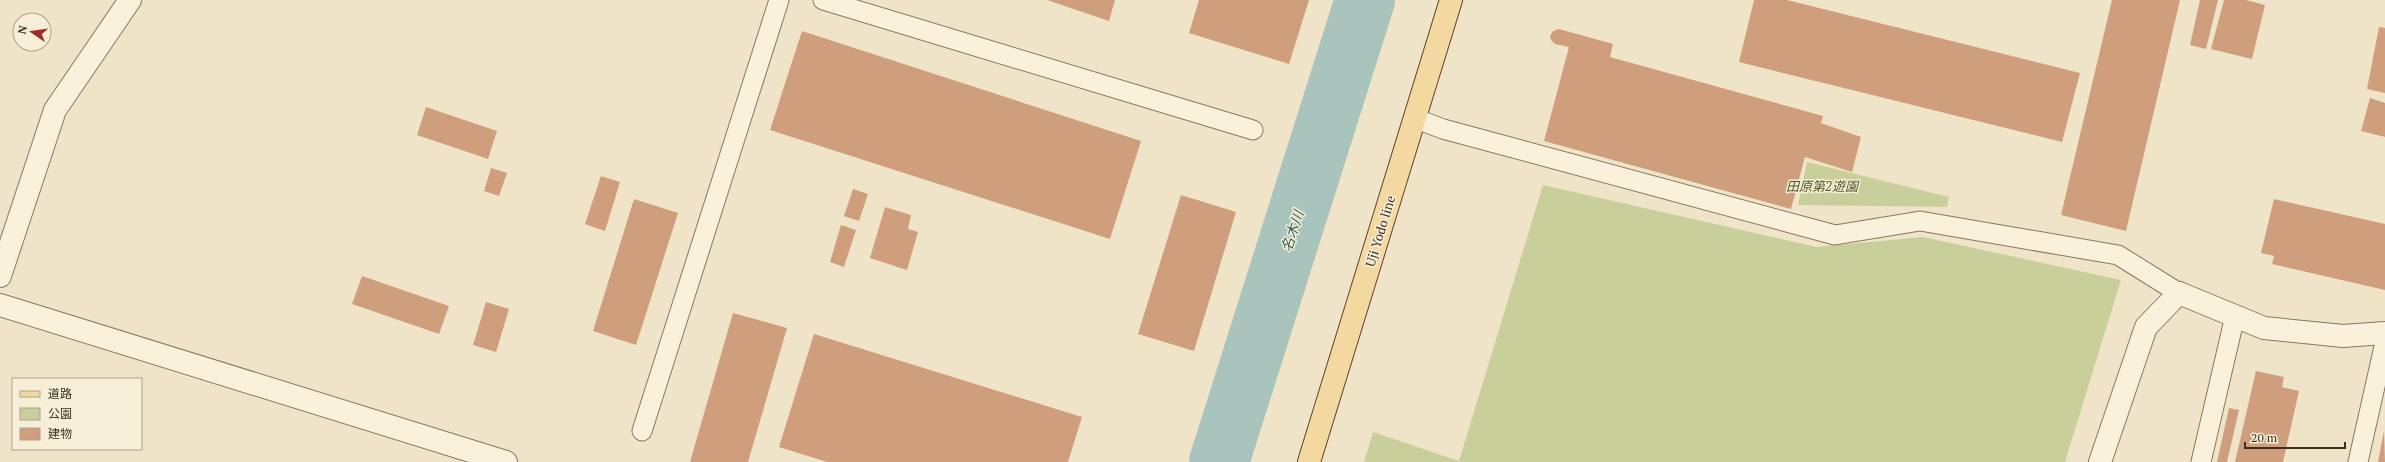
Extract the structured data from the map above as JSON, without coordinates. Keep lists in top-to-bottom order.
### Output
{
  "streets": {
    "main road": ["Uji Yodo line"]
  },
  "water": ["名木川"],
  "parks": ["田原第2遊園"],
  "legend": ["道路", "公園", "建物"],
  "scale_bar": "20 m",
  "north": "left"
}
